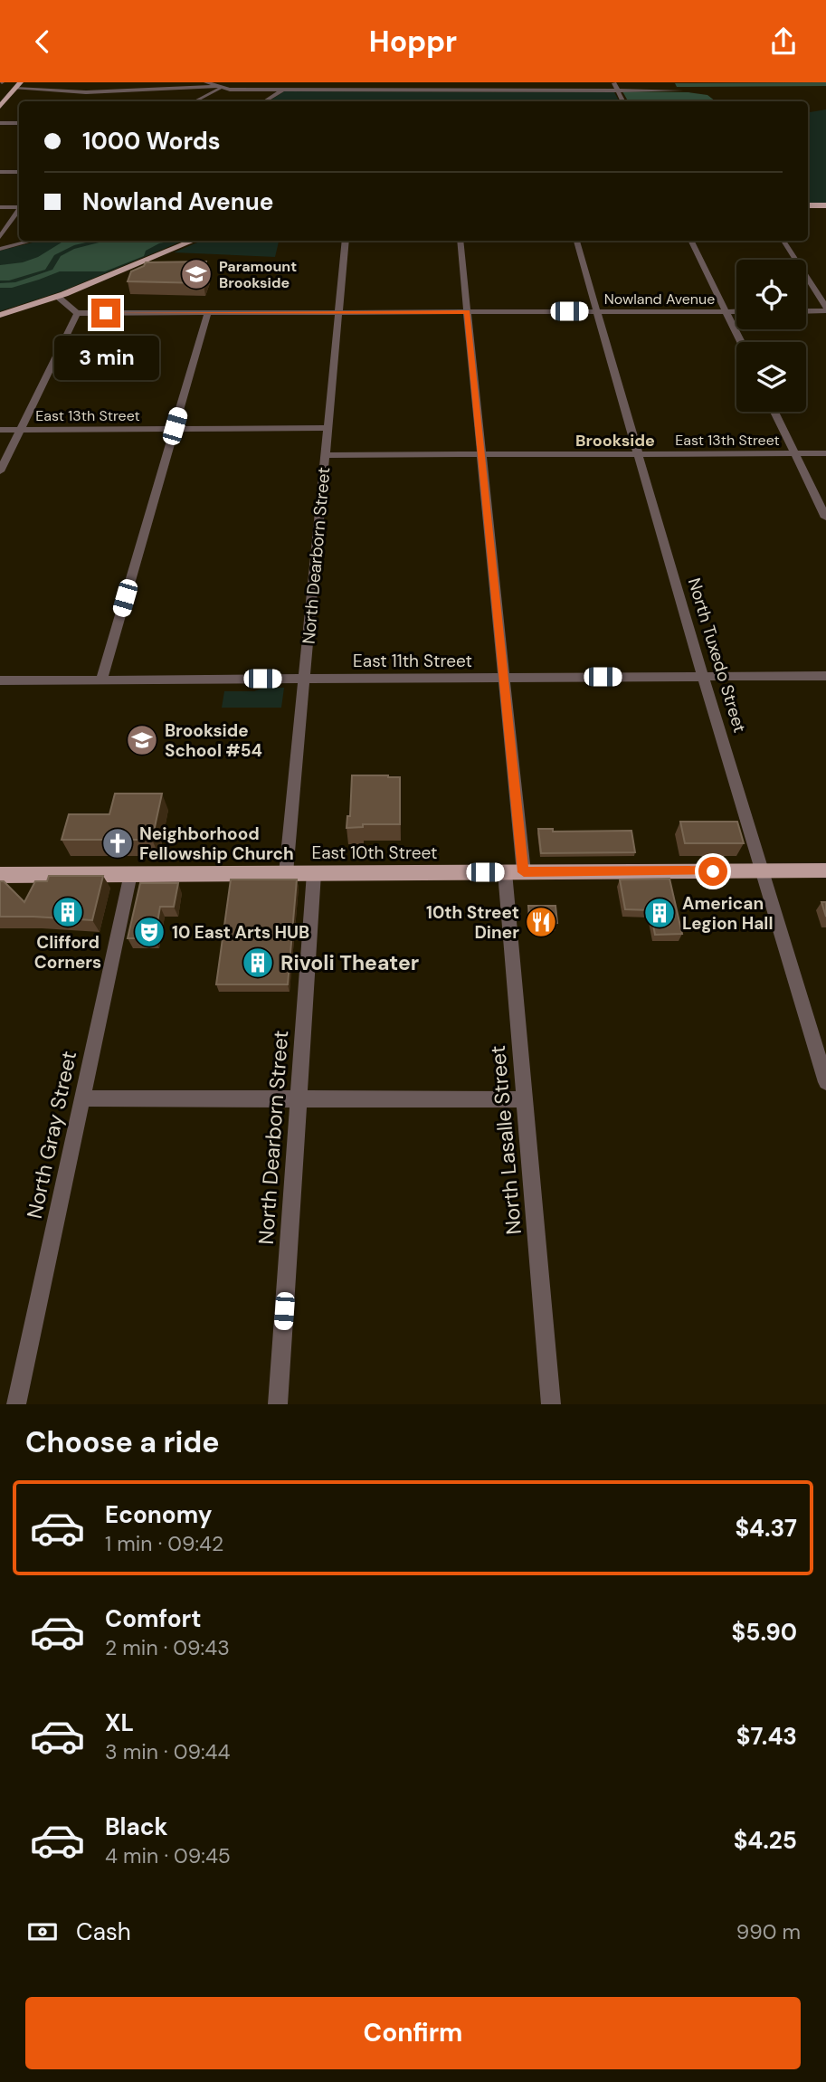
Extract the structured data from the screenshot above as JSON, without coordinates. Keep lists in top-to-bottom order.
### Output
{
  "streets": {
    "main road": ["East 10th Street"],
    "street": [
      "Nowland Avenue",
      "East 13th Street",
      "North Dearborn Street",
      "North Tuxedo Street",
      "East 11th Street",
      "North Gray Street",
      "North Lasalle Street"
    ]
  },
  "crossings": [
    ["Nowland Avenue", "North Dearborn Street"],
    ["Nowland Avenue", "North Tuxedo Street"],
    ["East 13th Street", "North Dearborn Street"],
    ["East 13th Street", "North Tuxedo Street"],
    ["North Dearborn Street", "East 11th Street"],
    ["North Dearborn Street", "East 10th Street"],
    ["North Tuxedo Street", "East 11th Street"],
    ["North Tuxedo Street", "East 10th Street"],
    ["East 10th Street", "North Gray Street"],
    ["East 10th Street", "North Lasalle Street"]
  ],
  "districts": ["Brookside"],
  "places": {
    "school or university": ["Paramount Brookside", "Brookside School #54"],
    "church": ["Neighborhood Fellowship Church"],
    "building": ["Clifford Corners", "American Legion Hall", "Rivoli Theater"],
    "restaurant": ["10th Street Diner"],
    "theatre": ["10 East Arts HUB"]
  },
  "page": {
    "header": "Hoppr",
    "banner": ["1000 Words", "Nowland Avenue"],
    "bubble": "3 min",
    "heading": "Choose a ride",
    "list": [
      {
        "name": "Economy",
        "note": "1 min · 09:42",
        "value": "$4.37"
      },
      {
        "name": "Comfort",
        "note": "2 min · 09:43",
        "value": "$5.90"
      },
      {
        "name": "XL",
        "note": "3 min · 09:44",
        "value": "$7.43"
      },
      {
        "name": "Black",
        "note": "4 min · 09:45",
        "value": "$4.25"
      }
    ],
    "pay": ["Cash", "990 m"],
    "buttons": "Confirm"
  }
}
